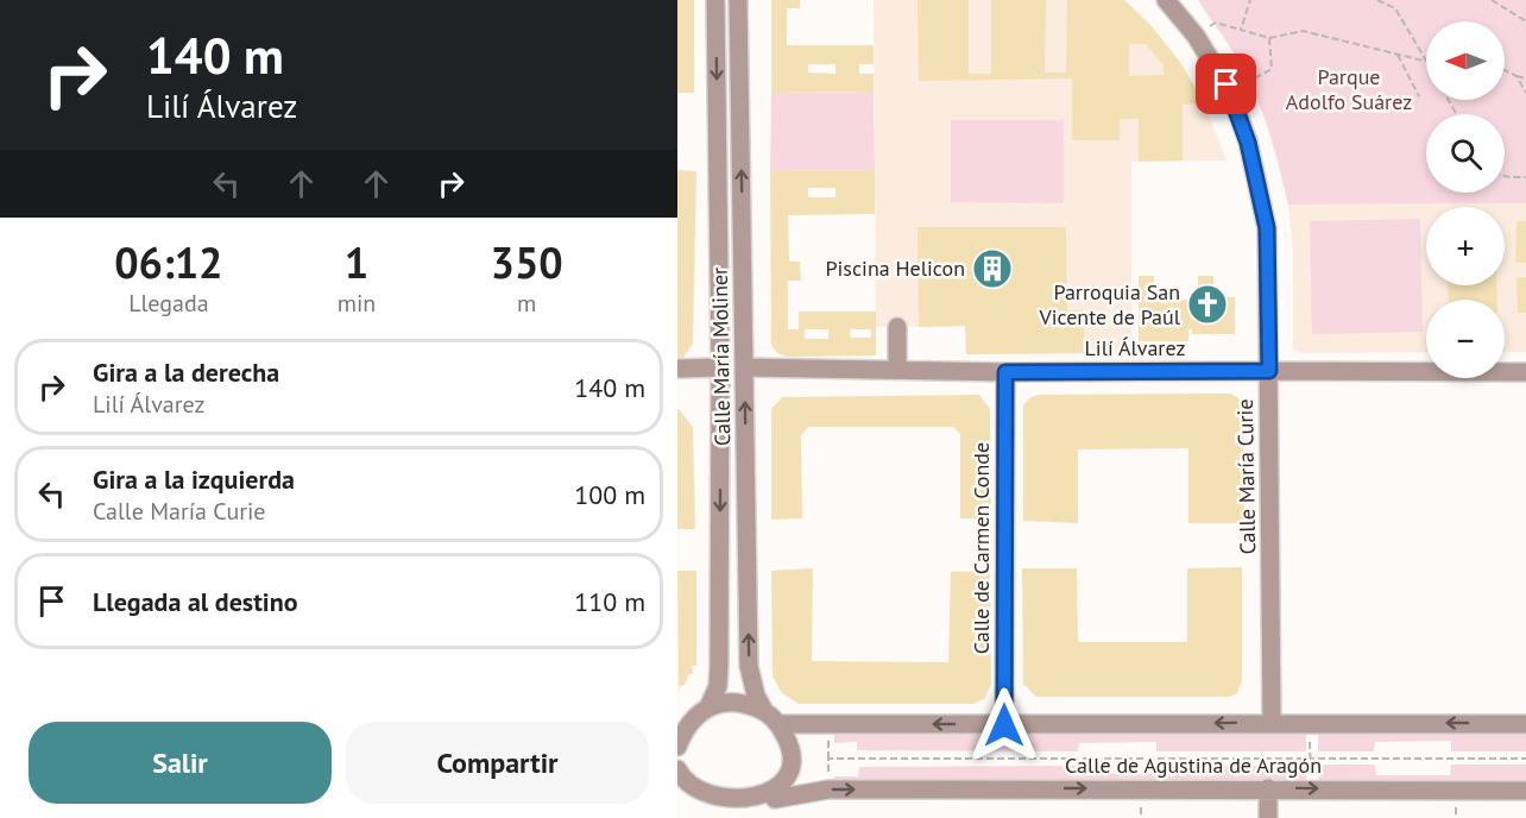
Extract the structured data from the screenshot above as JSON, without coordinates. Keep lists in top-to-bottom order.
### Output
{
  "streets": {
    "street": [
      "Lilí Álvarez",
      "Calle María Moliner",
      "Calle María Curie",
      "Calle de Carmen Conde",
      "Calle de Agustina de Aragón"
    ]
  },
  "crossings": [
    ["Lilí Álvarez", "Calle María Moliner"],
    ["Lilí Álvarez", "Calle María Curie"],
    ["Lilí Álvarez", "Calle de Carmen Conde"],
    ["Calle María Curie", "Calle de Agustina de Aragón"],
    ["Calle de Carmen Conde", "Calle de Agustina de Aragón"]
  ],
  "parks": ["Parque Adolfo Suárez"],
  "places": {
    "building": ["Piscina Helicon"],
    "church": ["Parroquia San Vicente de Paúl"]
  },
  "north": "left",
  "page": {
    "turn": ["140 m", "Lilí Álvarez"],
    "map_buttons": ["+", "−"],
    "eta": [
      "06:12",
      "Llegada",
      "1",
      "min",
      "350",
      "m"
    ],
    "list": [
      {
        "name": "Gira a la derecha",
        "note": "Lilí Álvarez",
        "value": "140 m"
      },
      {
        "name": "Gira a la izquierda",
        "note": "Calle María Curie",
        "value": "100 m"
      },
      {
        "name": "Llegada al destino",
        "value": "110 m"
      }
    ],
    "buttons": ["Salir", "Compartir"]
  }
}
